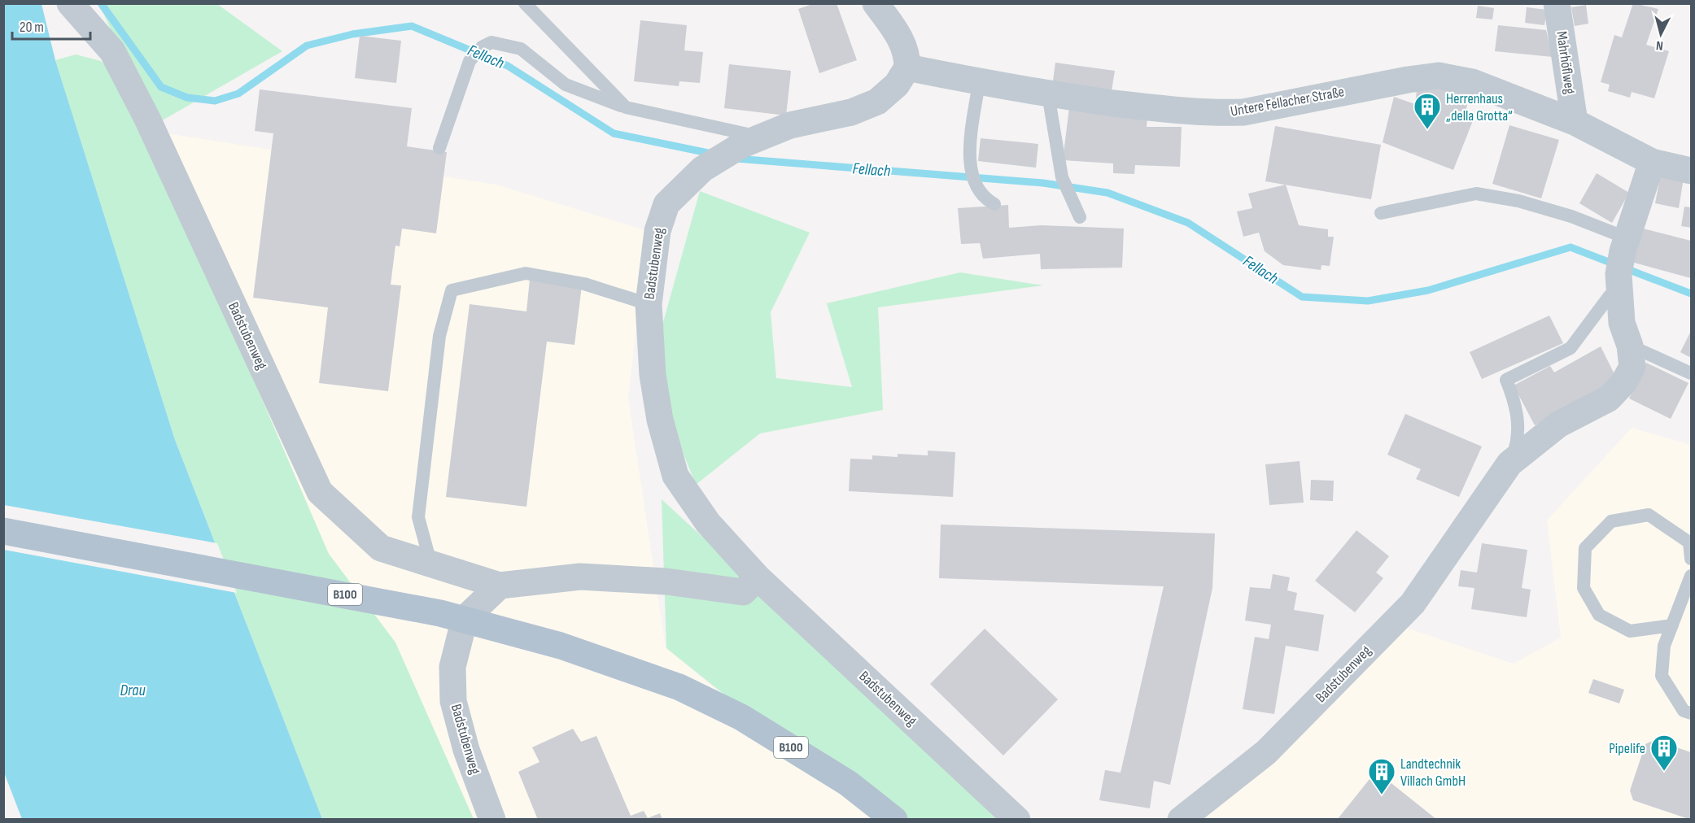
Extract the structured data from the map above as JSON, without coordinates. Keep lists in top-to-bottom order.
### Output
{
  "streets": {
    "main road": ["B100"],
    "street": ["Mahrhöflweg", "Untere Fellacher Straße", "Badstubenweg"]
  },
  "crossings": [
    ["Mahrhöflweg", "Untere Fellacher Straße"],
    ["Untere Fellacher Straße", "Badstubenweg"]
  ],
  "water": ["Fellach", "Drau"],
  "places": {
    "building": ["Herrenhaus „della Grotta“", "Pipelife", "Landtechnik Villach GmbH"]
  },
  "scale_bar": "20 m",
  "north": "bottom"
}
